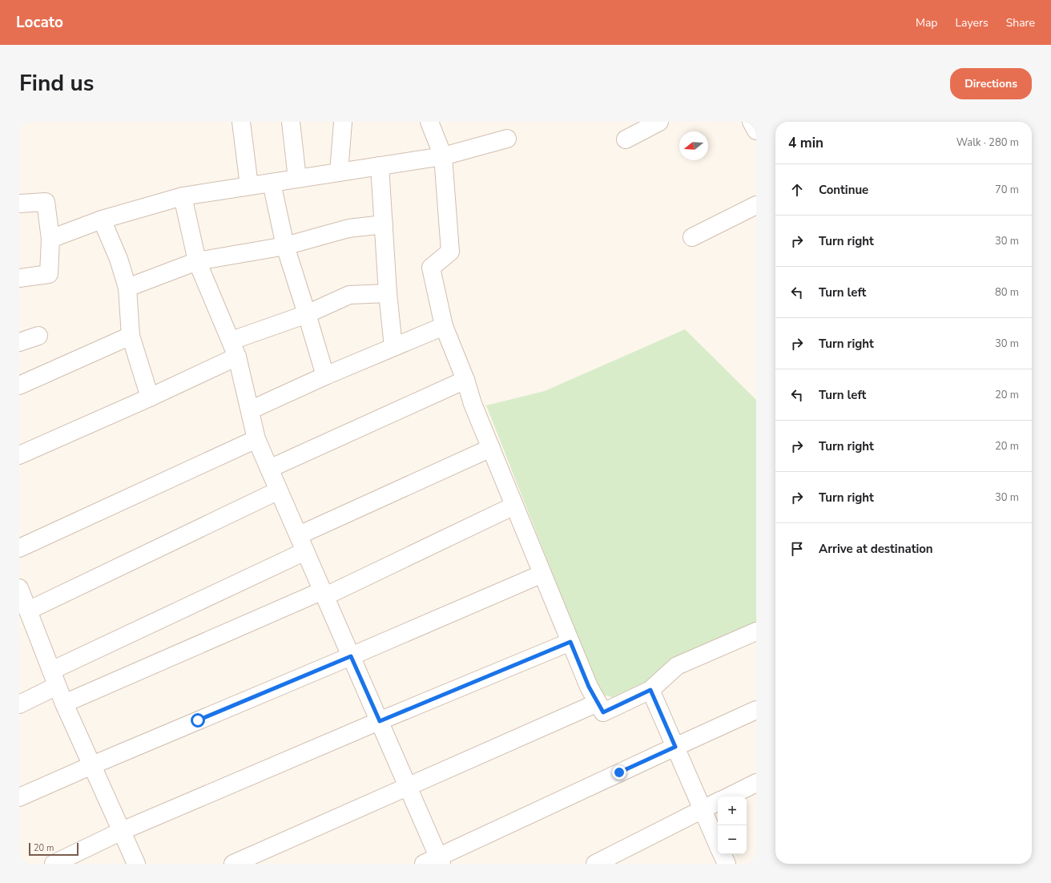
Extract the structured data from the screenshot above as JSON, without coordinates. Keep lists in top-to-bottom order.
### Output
{
  "scale_bar": "20 m",
  "north": "left",
  "page": {
    "header": "Locato",
    "nav": ["Map", "Layers", "Share"],
    "title": "Find us",
    "buttons": "Directions",
    "heading": ["4 min", "Walk · 280 m"],
    "list": [
      ["Continue", "70 m"],
      ["Turn right", "30 m"],
      ["Turn left", "80 m"],
      ["Turn right", "30 m"],
      ["Turn left", "20 m"],
      ["Turn right", "20 m"],
      ["Turn right", "30 m"],
      "Arrive at destination"
    ],
    "map_buttons": ["+", "−"],
    "scale": "20 m"
  }
}
